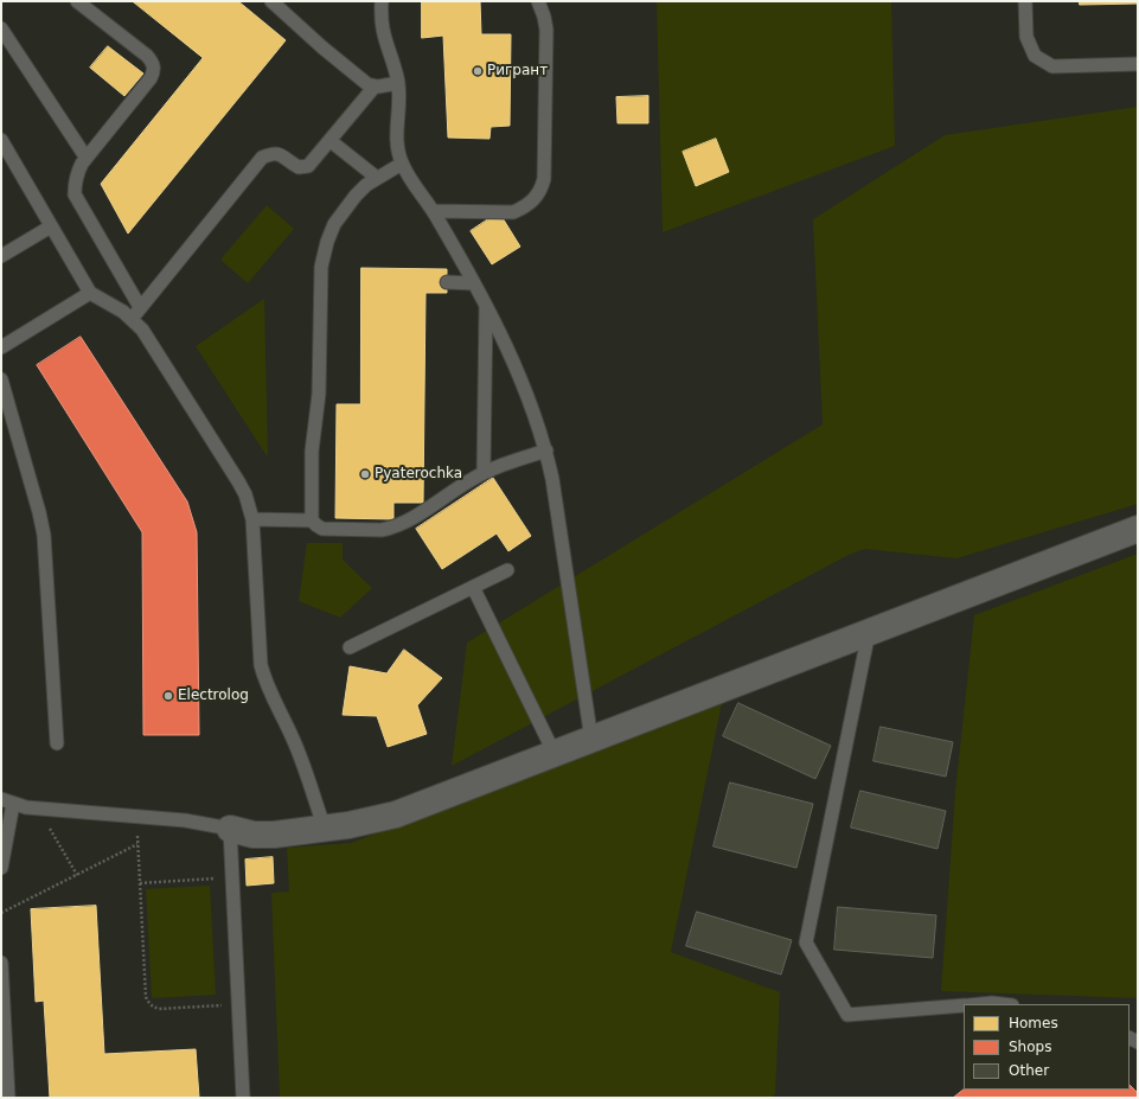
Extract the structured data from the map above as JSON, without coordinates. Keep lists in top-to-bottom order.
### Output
{
  "places": ["Ригрант", "Pyaterochka", "Electrolog"],
  "legend": ["Homes", "Shops", "Other"]
}
